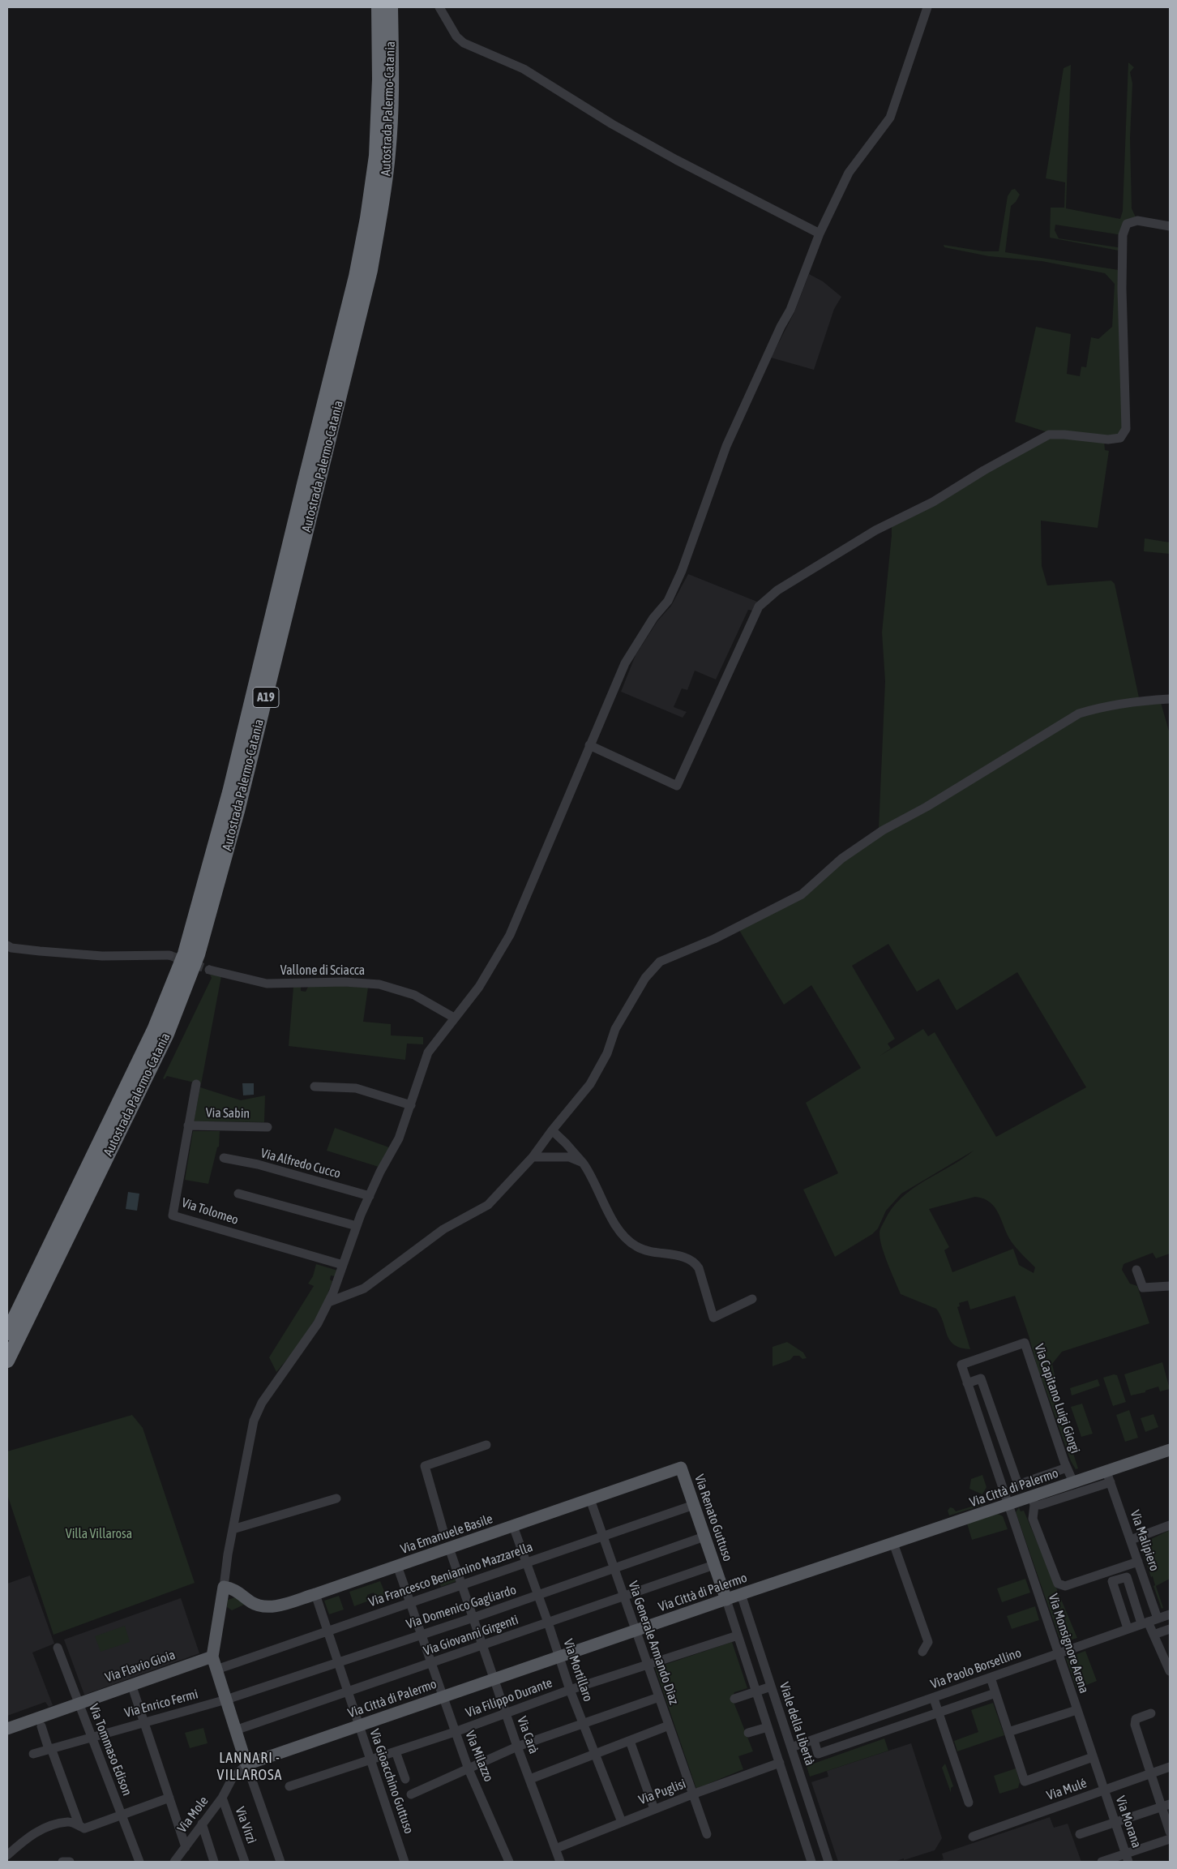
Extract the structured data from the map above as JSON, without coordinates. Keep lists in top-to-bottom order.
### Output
{
  "streets": {
    "highway": ["Autostrada Palermo-Catania", "A19"],
    "main road": [
      "Via Città di Palermo",
      "Via Renato Guttuso",
      "Via Emanuele Basile",
      "Via Flavio Gioia"
    ],
    "street": [
      "Vallone di Sciacca",
      "Via Sabin",
      "Via Alfredo Cucco",
      "Via Tolomeo",
      "Via Capitano Luigi Giorgi",
      "Via Malipiero",
      "Via Francesco Beniamino Mazzarella",
      "Via Domenico Gagliardo",
      "Via Giovanni Girgenti",
      "Via Generale Armando Diaz",
      "Via Monsignore Arena",
      "Via Paolo Borsellino",
      "Via Mortillaro",
      "Via Filippo Durante",
      "Via Enrico Fermi",
      "Viale della Libertà",
      "Via Carà",
      "Via Tommaso Edison",
      "Via Milazzo",
      "Via Gioacchino Guttuso",
      "Via Mulé",
      "Via Puglisi",
      "Via Mole",
      "Via Morana",
      "Via Virzì"
    ]
  },
  "crossings": [
    ["Via Sabin", "Via Tolomeo"],
    ["Via Capitano Luigi Giorgi", "Via Città di Palermo"],
    ["Via Capitano Luigi Giorgi", "Via Monsignore Arena"],
    ["Via Città di Palermo", "Via Renato Guttuso"],
    ["Via Città di Palermo", "Via Malipiero"],
    ["Via Città di Palermo", "Via Generale Armando Diaz"],
    ["Via Città di Palermo", "Via Monsignore Arena"],
    ["Via Città di Palermo", "Via Mortillaro"],
    ["Via Città di Palermo", "Viale della Libertà"],
    ["Via Città di Palermo", "Via Carà"],
    ["Via Città di Palermo", "Via Milazzo"],
    ["Via Città di Palermo", "Via Gioacchino Guttuso"],
    ["Via Città di Palermo", "Via Mole"],
    ["Via Renato Guttuso", "Via Emanuele Basile"],
    ["Via Renato Guttuso", "Via Francesco Beniamino Mazzarella"],
    ["Via Renato Guttuso", "Via Domenico Gagliardo"],
    ["Via Renato Guttuso", "Via Giovanni Girgenti"],
    ["Via Emanuele Basile", "Via Generale Armando Diaz"],
    ["Via Emanuele Basile", "Via Mortillaro"],
    ["Via Emanuele Basile", "Via Carà"],
    ["Via Emanuele Basile", "Via Milazzo"],
    ["Via Emanuele Basile", "Via Gioacchino Guttuso"],
    ["Via Malipiero", "Via Paolo Borsellino"],
    ["Via Francesco Beniamino Mazzarella", "Via Generale Armando Diaz"],
    ["Via Francesco Beniamino Mazzarella", "Via Mortillaro"],
    ["Via Francesco Beniamino Mazzarella", "Via Carà"],
    ["Via Francesco Beniamino Mazzarella", "Via Milazzo"],
    ["Via Francesco Beniamino Mazzarella", "Via Gioacchino Guttuso"],
    ["Via Domenico Gagliardo", "Via Generale Armando Diaz"],
    ["Via Domenico Gagliardo", "Via Mortillaro"],
    ["Via Domenico Gagliardo", "Via Enrico Fermi"],
    ["Via Domenico Gagliardo", "Via Carà"],
    ["Via Domenico Gagliardo", "Via Milazzo"],
    ["Via Domenico Gagliardo", "Via Gioacchino Guttuso"],
    ["Via Giovanni Girgenti", "Via Generale Armando Diaz"],
    ["Via Giovanni Girgenti", "Via Mortillaro"],
    ["Via Giovanni Girgenti", "Via Carà"],
    ["Via Giovanni Girgenti", "Via Milazzo"],
    ["Via Giovanni Girgenti", "Via Gioacchino Guttuso"],
    ["Via Generale Armando Diaz", "Via Filippo Durante"],
    ["Via Generale Armando Diaz", "Via Puglisi"],
    ["Via Monsignore Arena", "Via Paolo Borsellino"],
    ["Via Monsignore Arena", "Via Mulé"],
    ["Via Monsignore Arena", "Via Morana"],
    ["Via Flavio Gioia", "Via Tommaso Edison"],
    ["Via Paolo Borsellino", "Viale della Libertà"],
    ["Via Mortillaro", "Via Filippo Durante"],
    ["Via Mortillaro", "Via Puglisi"],
    ["Via Filippo Durante", "Via Carà"],
    ["Via Filippo Durante", "Via Milazzo"],
    ["Via Filippo Durante", "Via Gioacchino Guttuso"],
    ["Via Enrico Fermi", "Via Tommaso Edison"],
    ["Via Carà", "Via Puglisi"],
    ["Via Mulé", "Via Morana"],
    ["Via Mole", "Via Virzì"]
  ],
  "districts": ["LANNARI - VILLAROSA"],
  "parks": ["Villa Villarosa"]
}
